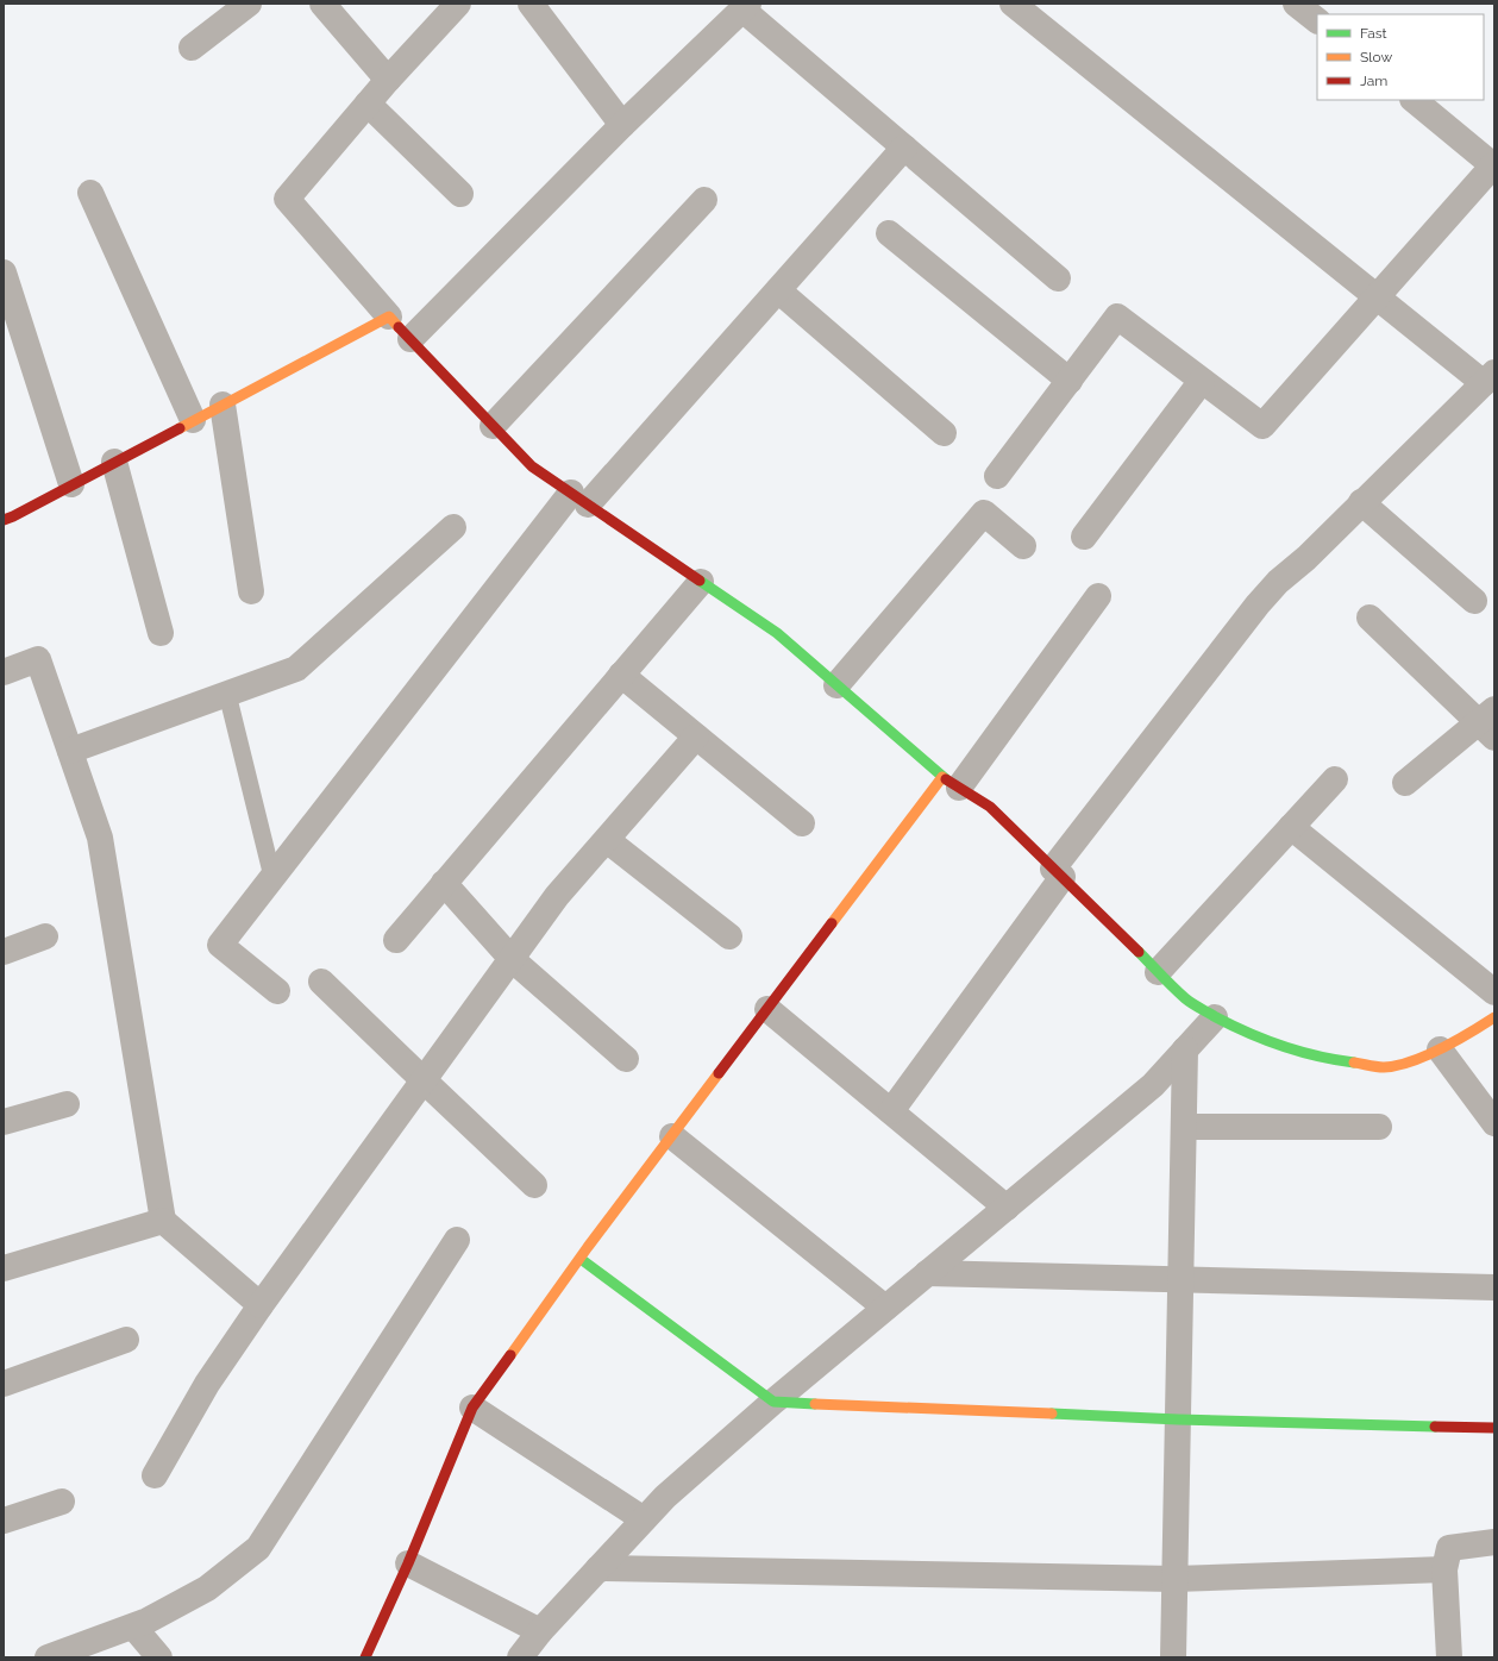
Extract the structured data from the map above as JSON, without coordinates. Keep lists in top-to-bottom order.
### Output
{
  "legend": ["Fast", "Slow", "Jam"]
}
